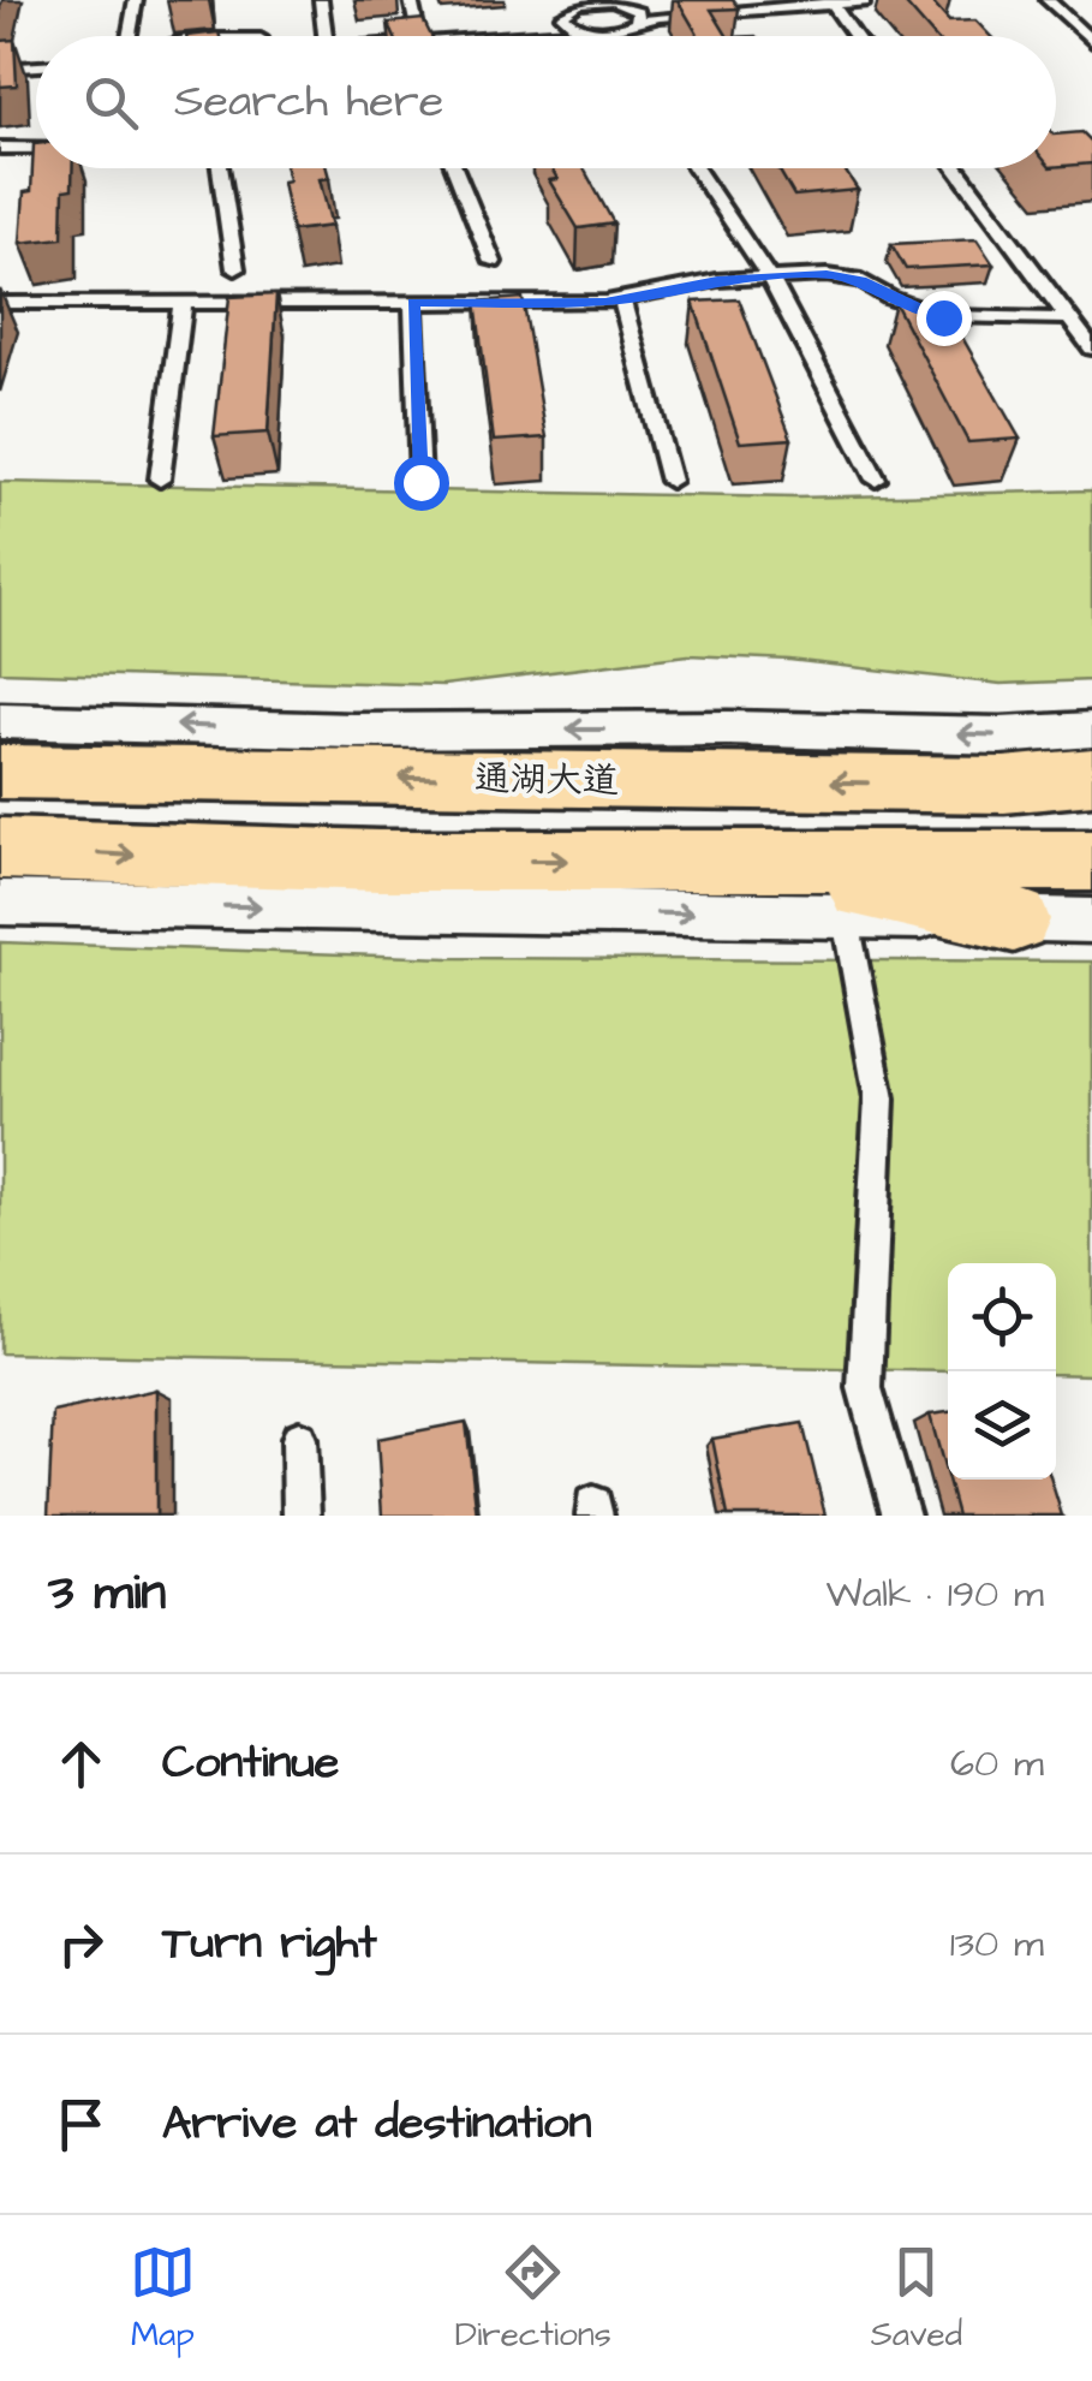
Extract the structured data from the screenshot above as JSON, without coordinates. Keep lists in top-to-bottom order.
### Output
{
  "streets": {
    "main road": ["通湖大道"]
  },
  "page": {
    "search": "Search here",
    "heading": ["3 min", "Walk · 190 m"],
    "list": [
      ["Continue", "60 m"],
      ["Turn right", "130 m"],
      "Arrive at destination"
    ],
    "nav": ["Map", "Directions", "Saved"]
  }
}
